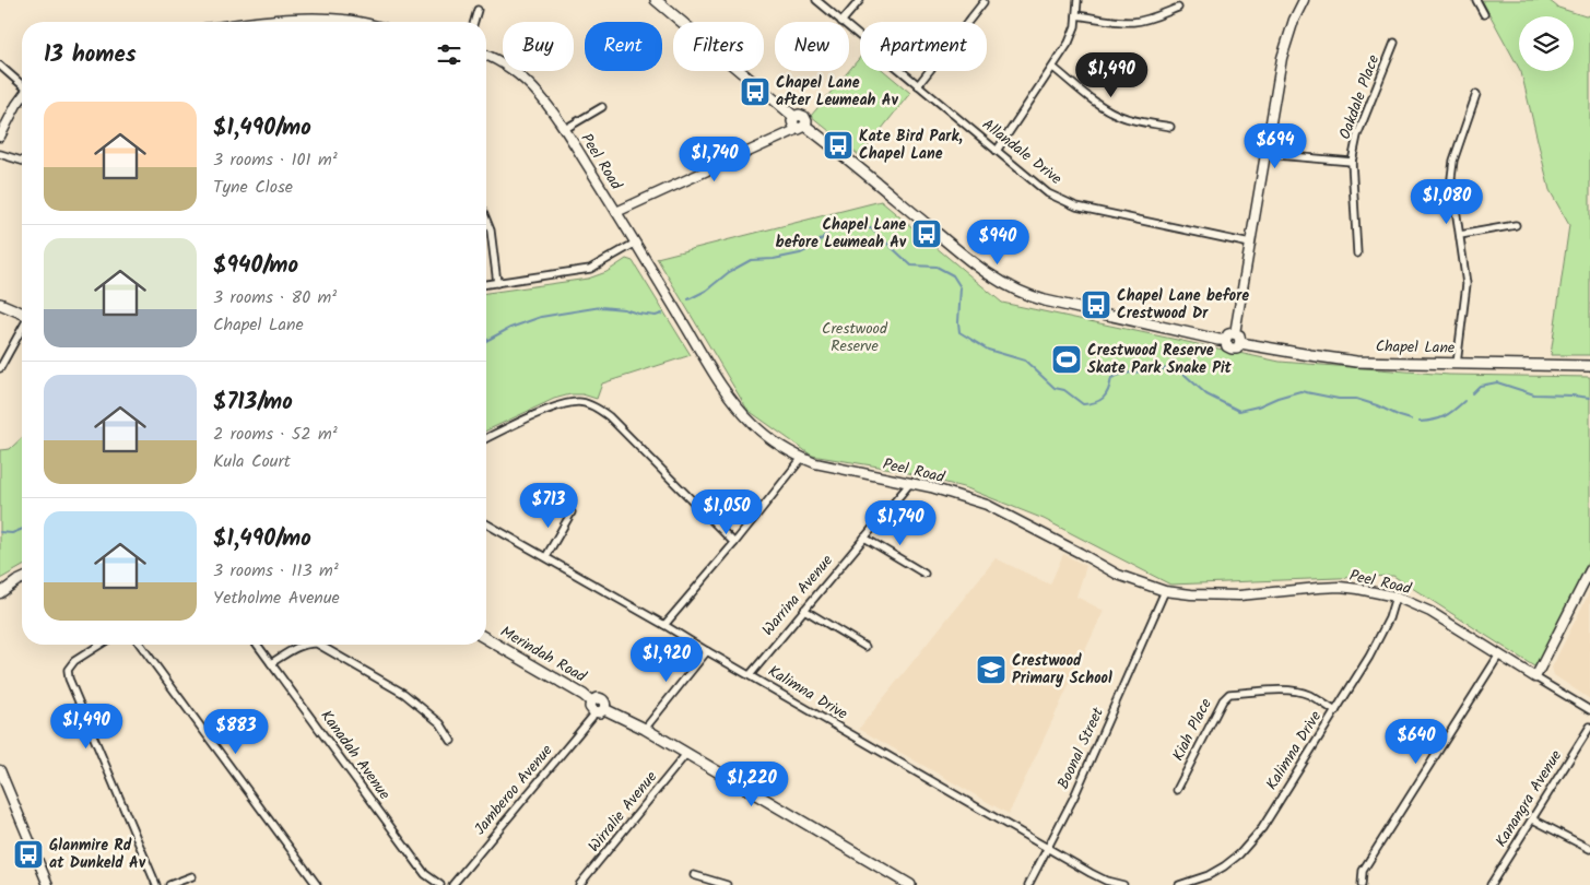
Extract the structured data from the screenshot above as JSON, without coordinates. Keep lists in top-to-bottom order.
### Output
{
  "streets": {
    "main road": ["Chapel Lane", "Merindah Road"],
    "street": [
      "Oakdale Place",
      "Allandale Drive",
      "Peel Road",
      "Warrina Avenue",
      "Kalimna Drive",
      "Kiah Place",
      "Boonal Street",
      "Kanadah Avenue",
      "Jamberoo Avenue",
      "Kanangra Avenue",
      "Wirralie Avenue"
    ]
  },
  "crossings": [
    ["Peel Road", "Warrina Avenue"],
    ["Peel Road", "Kalimna Drive"],
    ["Peel Road", "Boonal Street"],
    ["Warrina Avenue", "Kalimna Drive"],
    ["Merindah Road", "Jamberoo Avenue"],
    ["Kalimna Drive", "Kiah Place"],
    ["Kalimna Drive", "Boonal Street"]
  ],
  "parks": ["Crestwood Reserve"],
  "places": {
    "bus stop": [
      "Chapel Lane after Leumeah Av",
      "Kate Bird Park, Chapel Lane",
      "Chapel Lane before Leumeah Av",
      "Chapel Lane before Crestwood Dr",
      "Glanmire Rd at Dunkeld Av"
    ],
    "sports": ["Crestwood Reserve Skate Park Snake Pit"],
    "school or university": ["Crestwood Primary School"]
  },
  "page": {
    "chip": [
      "Buy",
      "Rent",
      "Filters",
      "New",
      "Apartment"
    ],
    "heading": "13 homes",
    "price": [
      "$1,490",
      "$694",
      "$1,740",
      "$1,080",
      "$940",
      "$713",
      "$1,050",
      "$1,740",
      "$1,920",
      "$1,490",
      "$883",
      "$640",
      "$1,220"
    ],
    "list": [
      {
        "name": "$1,490/mo",
        "note": "3 rooms · 101 m² · Tyne Close"
      },
      {
        "name": "$940/mo",
        "note": "3 rooms · 80 m² · Chapel Lane"
      },
      {
        "name": "$713/mo",
        "note": "2 rooms · 52 m² · Kula Court"
      },
      {
        "name": "$1,490/mo",
        "note": "3 rooms · 113 m² · Yetholme Avenue"
      }
    ]
  }
}
